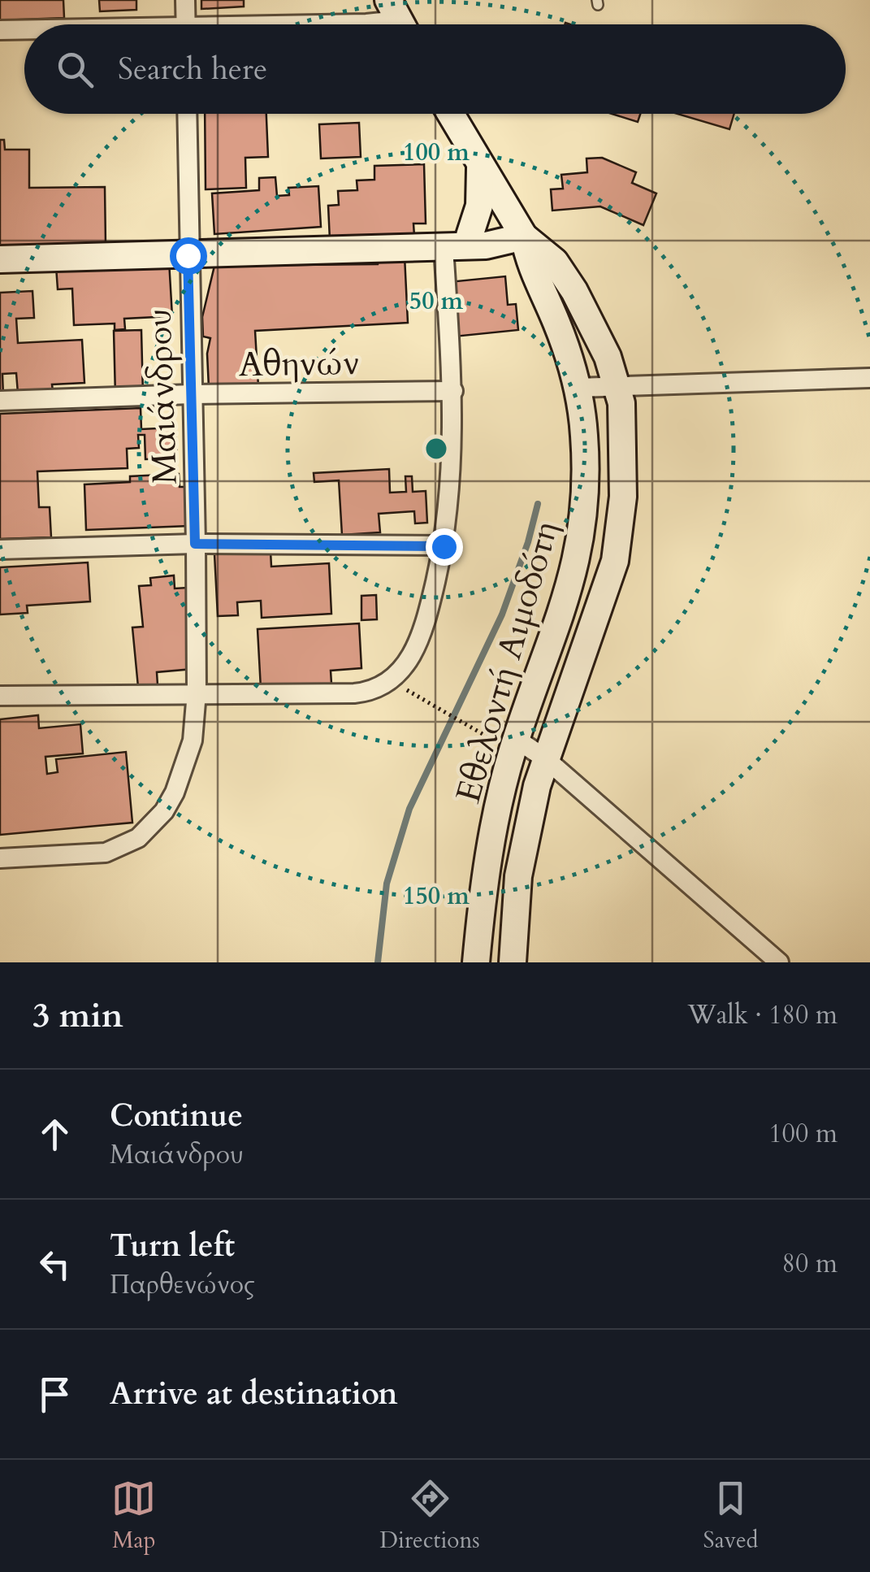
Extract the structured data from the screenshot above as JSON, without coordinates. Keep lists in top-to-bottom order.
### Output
{
  "streets": {
    "main road": ["Εθελοντή Αιμοδότη"],
    "street": ["Αθηνών", "Μαιάνδρου"]
  },
  "crossings": [
    ["Αθηνών", "Μαιάνδρου"]
  ],
  "page": {
    "search": "Search here",
    "heading": ["3 min", "Walk · 180 m"],
    "list": [
      ["Continue", "Μαιάνδρου", "100 m"],
      ["Turn left", "Παρθενώνος", "80 m"],
      "Arrive at destination"
    ],
    "nav": ["Map", "Directions", "Saved"]
  },
  "rings": ["100 m", "50 m", "150 m"]
}
